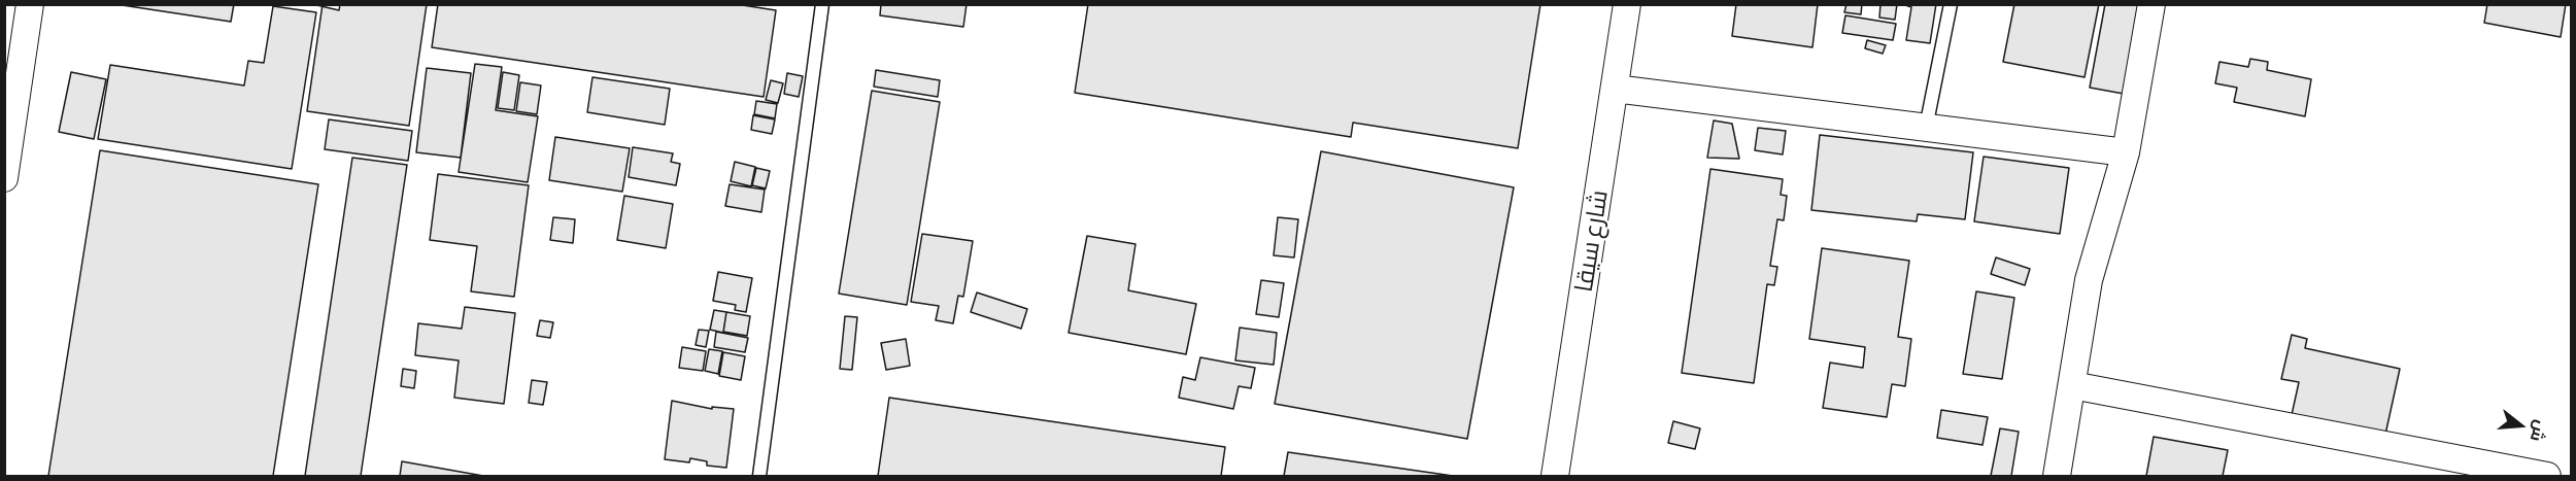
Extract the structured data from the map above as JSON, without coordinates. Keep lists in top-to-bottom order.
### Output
{
  "streets": {
    "street": ["شارع سيقا"]
  },
  "north": "right"
}
